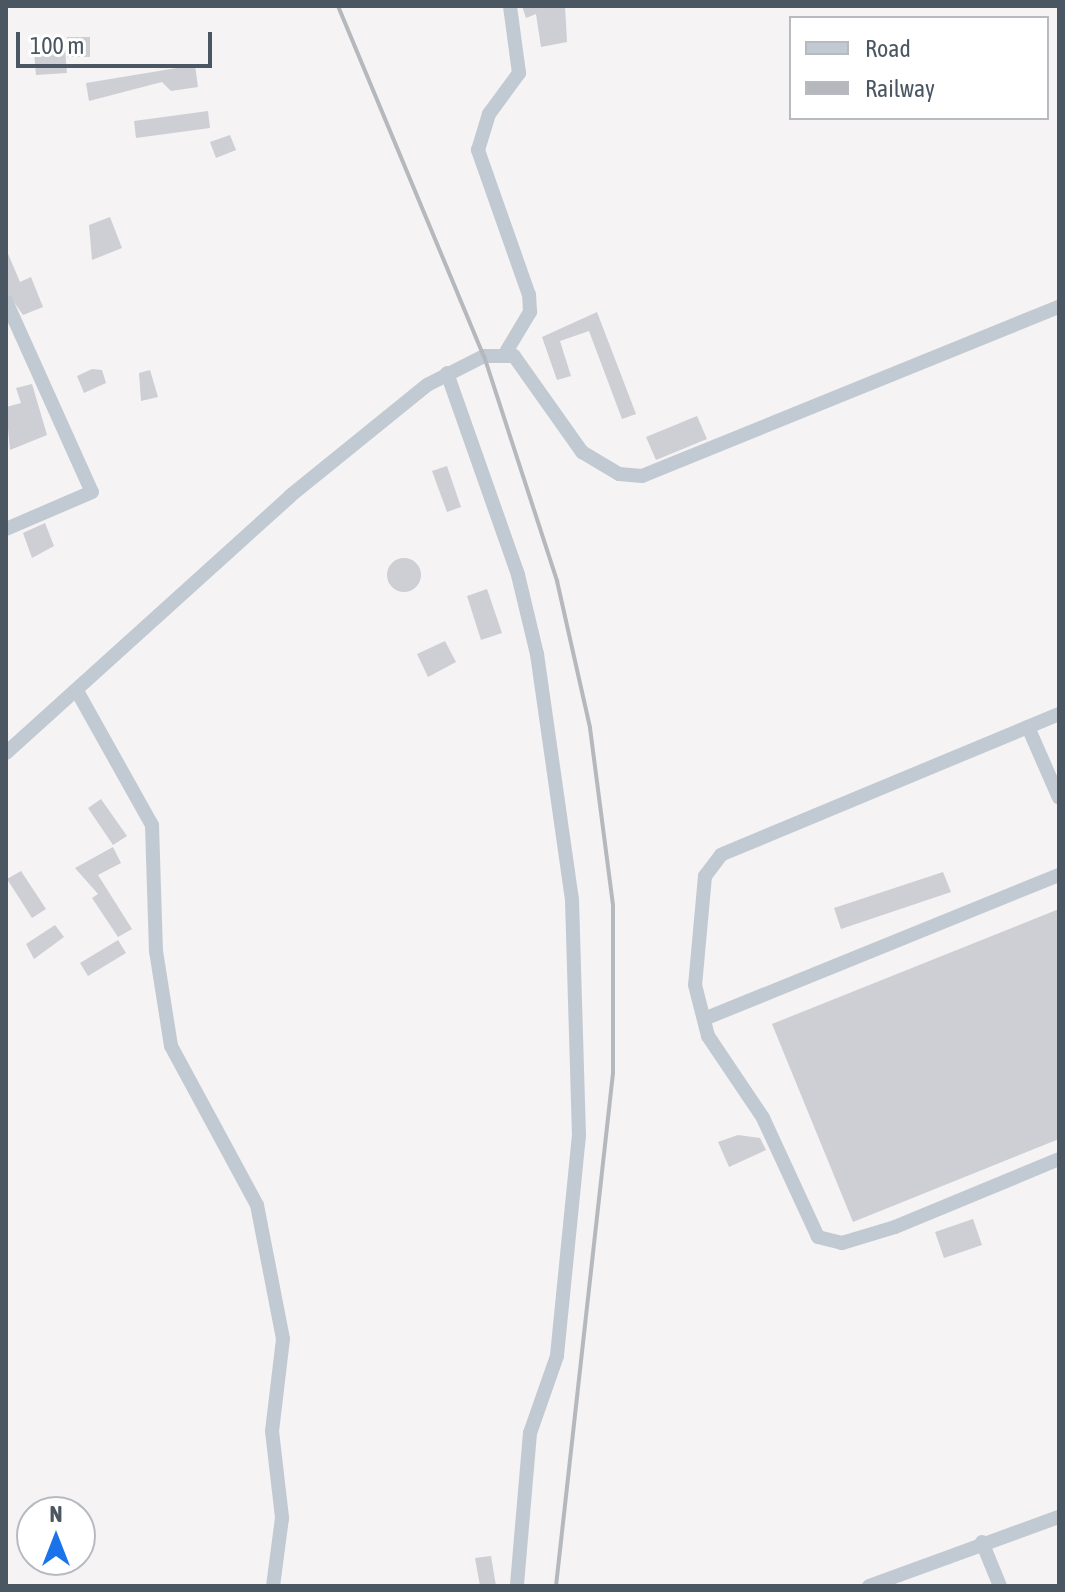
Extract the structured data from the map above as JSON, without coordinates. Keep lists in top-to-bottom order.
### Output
{
  "legend": ["Road", "Railway"],
  "scale_bar": "100 m",
  "north": "top"
}
